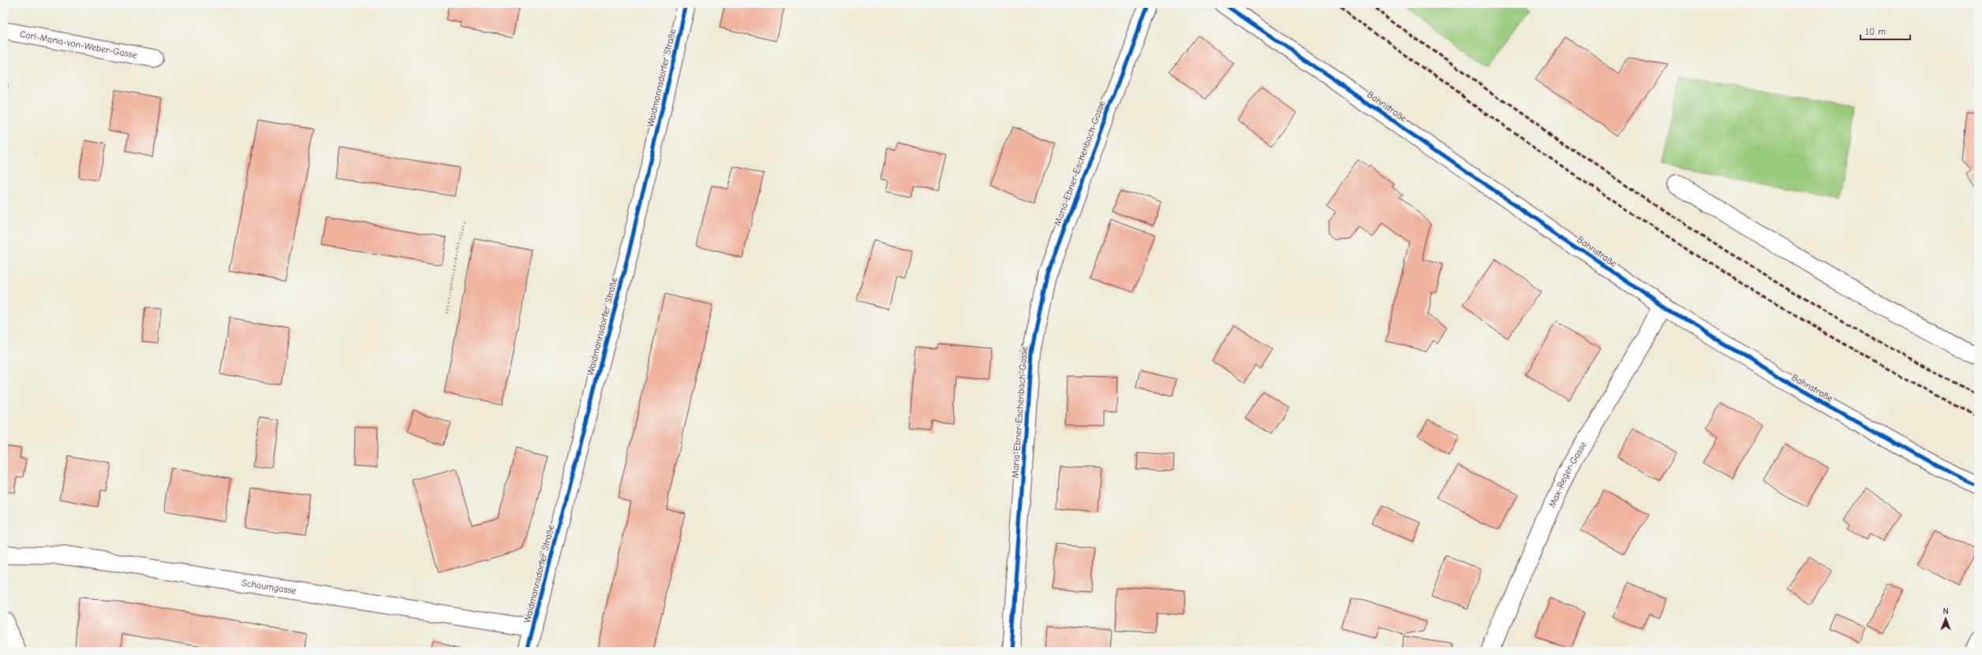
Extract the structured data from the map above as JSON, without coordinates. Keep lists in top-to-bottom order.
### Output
{
  "streets": {
    "street": [
      "Carl-Maria-von-Weber-Gasse",
      "Waidmannsdorfer Straße",
      "Bahnstraße",
      "Maria-Ebner-Eschenbach-Gasse",
      "Max-Reger-Gasse",
      "Schaumgasse"
    ]
  },
  "crossings": [
    ["Waidmannsdorfer Straße", "Schaumgasse"],
    ["Bahnstraße", "Max-Reger-Gasse"]
  ],
  "scale_bar": "10 m",
  "north": "top"
}
